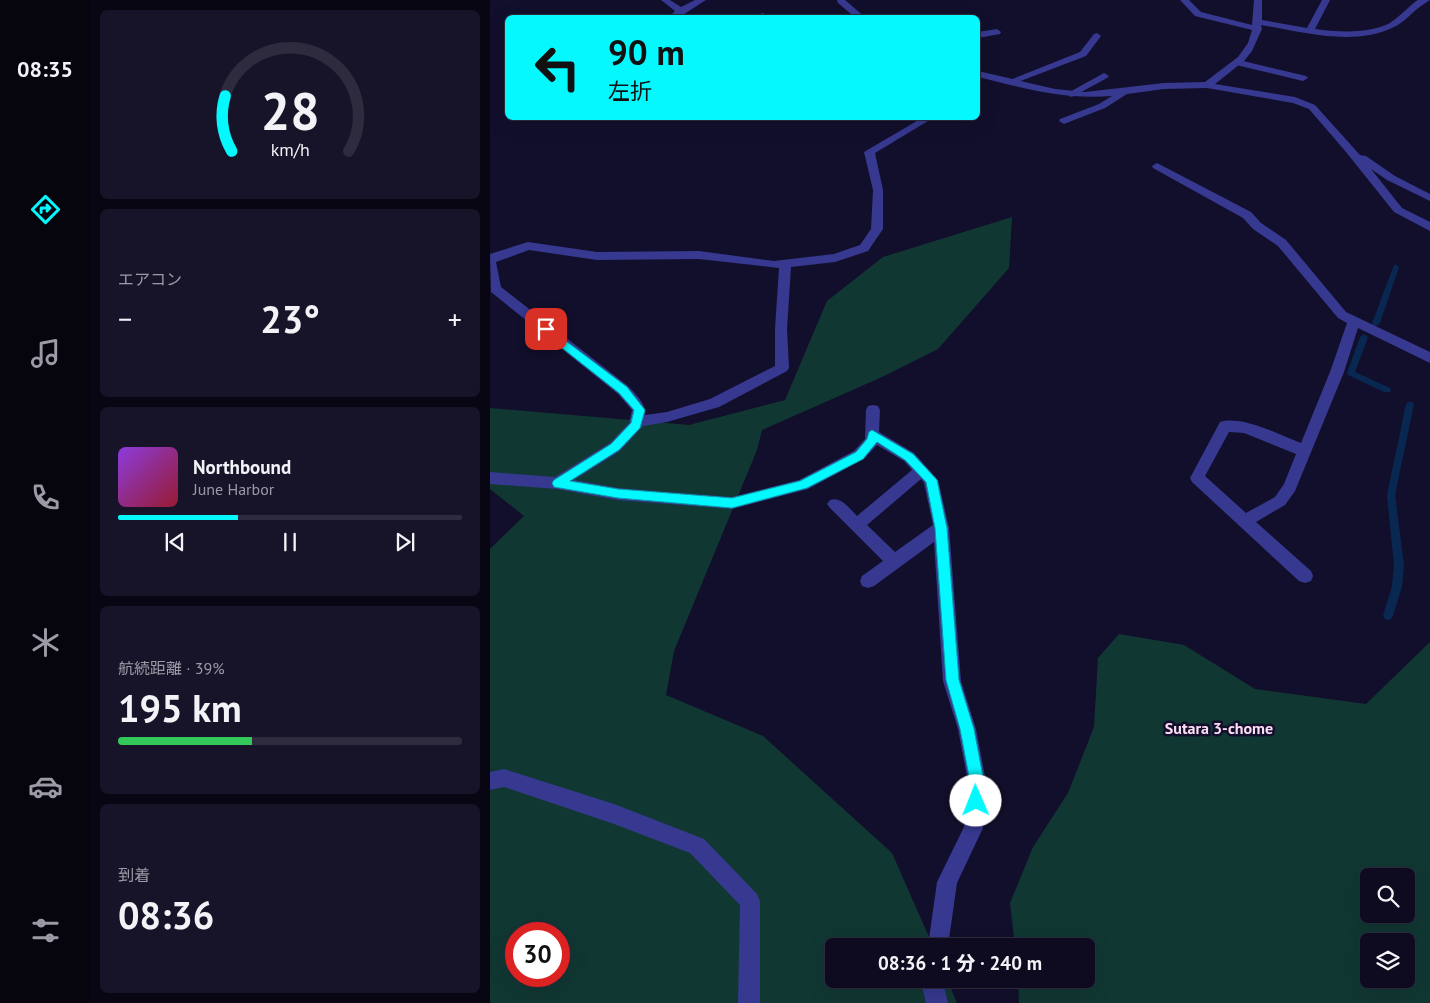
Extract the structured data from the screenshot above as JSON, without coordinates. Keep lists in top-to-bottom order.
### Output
{
  "districts": ["Sutara 3-chome"],
  "page": {
    "tabs": "08:35",
    "turn": ["90 m", "左折"],
    "tile": [
      "エアコン",
      ["航続距離 · 39%", "195 km"],
      ["到着", "08:36"]
    ],
    "heat": ["−", "23°", "+"],
    "song": ["Northbound", "June Harbor"],
    "limit": "30",
    "trip": "08:36 · 1 分 · 240 m",
    "gauge": ["28", "km/h"]
  }
}
